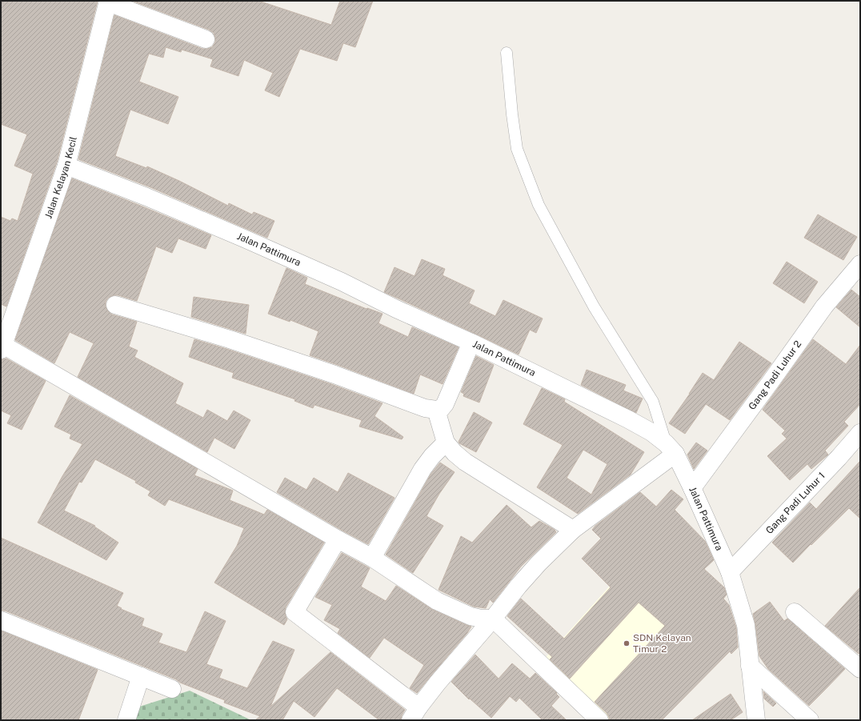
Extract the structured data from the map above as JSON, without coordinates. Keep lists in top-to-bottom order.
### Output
{
  "streets": {
    "street": [
      "Jalan Kelayan Kecil",
      "Jalan Pattimura",
      "Gang Padi Luhur 2",
      "Gang Padi Luhur 1"
    ]
  },
  "crossings": [
    ["Jalan Kelayan Kecil", "Jalan Pattimura"],
    ["Jalan Pattimura", "Gang Padi Luhur 2"],
    ["Jalan Pattimura", "Gang Padi Luhur 1"]
  ],
  "places": ["SDN Kelayan Timur 2"]
}
